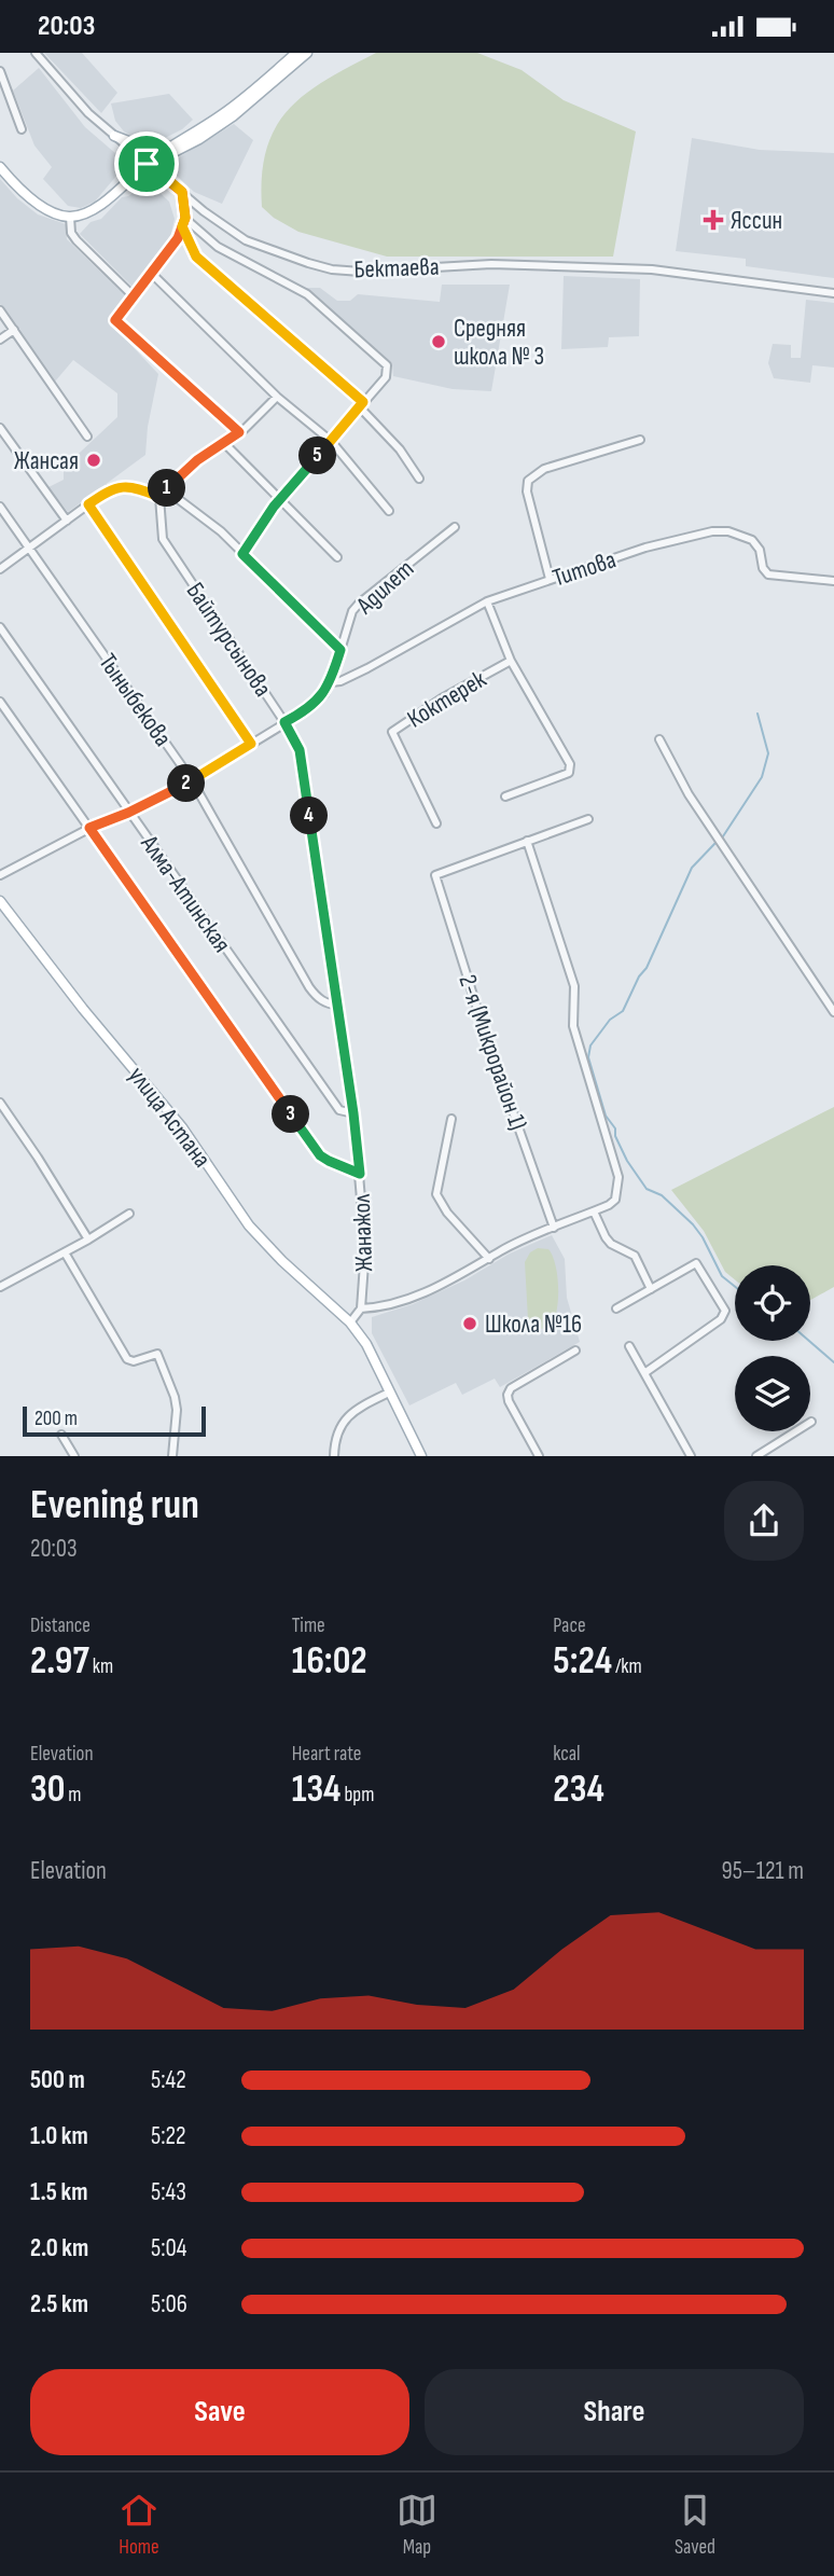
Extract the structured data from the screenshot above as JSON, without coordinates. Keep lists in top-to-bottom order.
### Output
{
  "streets": {
    "main road": ["улица Астана"],
    "street": [
      "Бектаева",
      "Титова",
      "Адилет",
      "Байтурсынова",
      "Коктерек",
      "Тыныбекова",
      "Алма-Атинская",
      "2-я (Микрорайон 1)",
      "Жанажол"
    ]
  },
  "crossings": [
    ["Титова", "Адилет"],
    ["Адилет", "Байтурсынова"],
    ["Адилет", "Тыныбекова"],
    ["Адилет", "Алма-Атинская"],
    ["Байтурсынова", "Тыныбекова"],
    ["Байтурсынова", "Жанажол"],
    ["Тыныбекова", "Жанажол"],
    ["Алма-Атинская", "Жанажол"],
    ["улица Астана", "Жанажол"]
  ],
  "places": {
    "health": ["Яссин"],
    "other": ["Средняя школа № 3", "Жансая", "Школа №16"]
  },
  "scale_bar": "200 m",
  "page": {
    "status": "20:03",
    "pins": [
      "5",
      "1",
      "2",
      "4",
      "3"
    ],
    "scale": "200 m",
    "heading": ["Evening run", "20:03"],
    "stats": [
      ["Distance", "2.97 km"],
      ["Time", "16:02"],
      ["Pace", "5:24 /km"],
      ["Elevation", "30 m"],
      ["Heart rate", "134 bpm"],
      ["kcal", "234"]
    ],
    "chart": ["Elevation", "95–121 m"],
    "list": [
      {
        "name": "500 m",
        "note": "5:42"
      },
      {
        "name": "1.0 km",
        "note": "5:22"
      },
      {
        "name": "1.5 km",
        "note": "5:43"
      },
      {
        "name": "2.0 km",
        "note": "5:04"
      },
      {
        "name": "2.5 km",
        "note": "5:06"
      }
    ],
    "buttons": ["Save", "Share"],
    "tabs": ["Home", "Map", "Saved"]
  }
}
